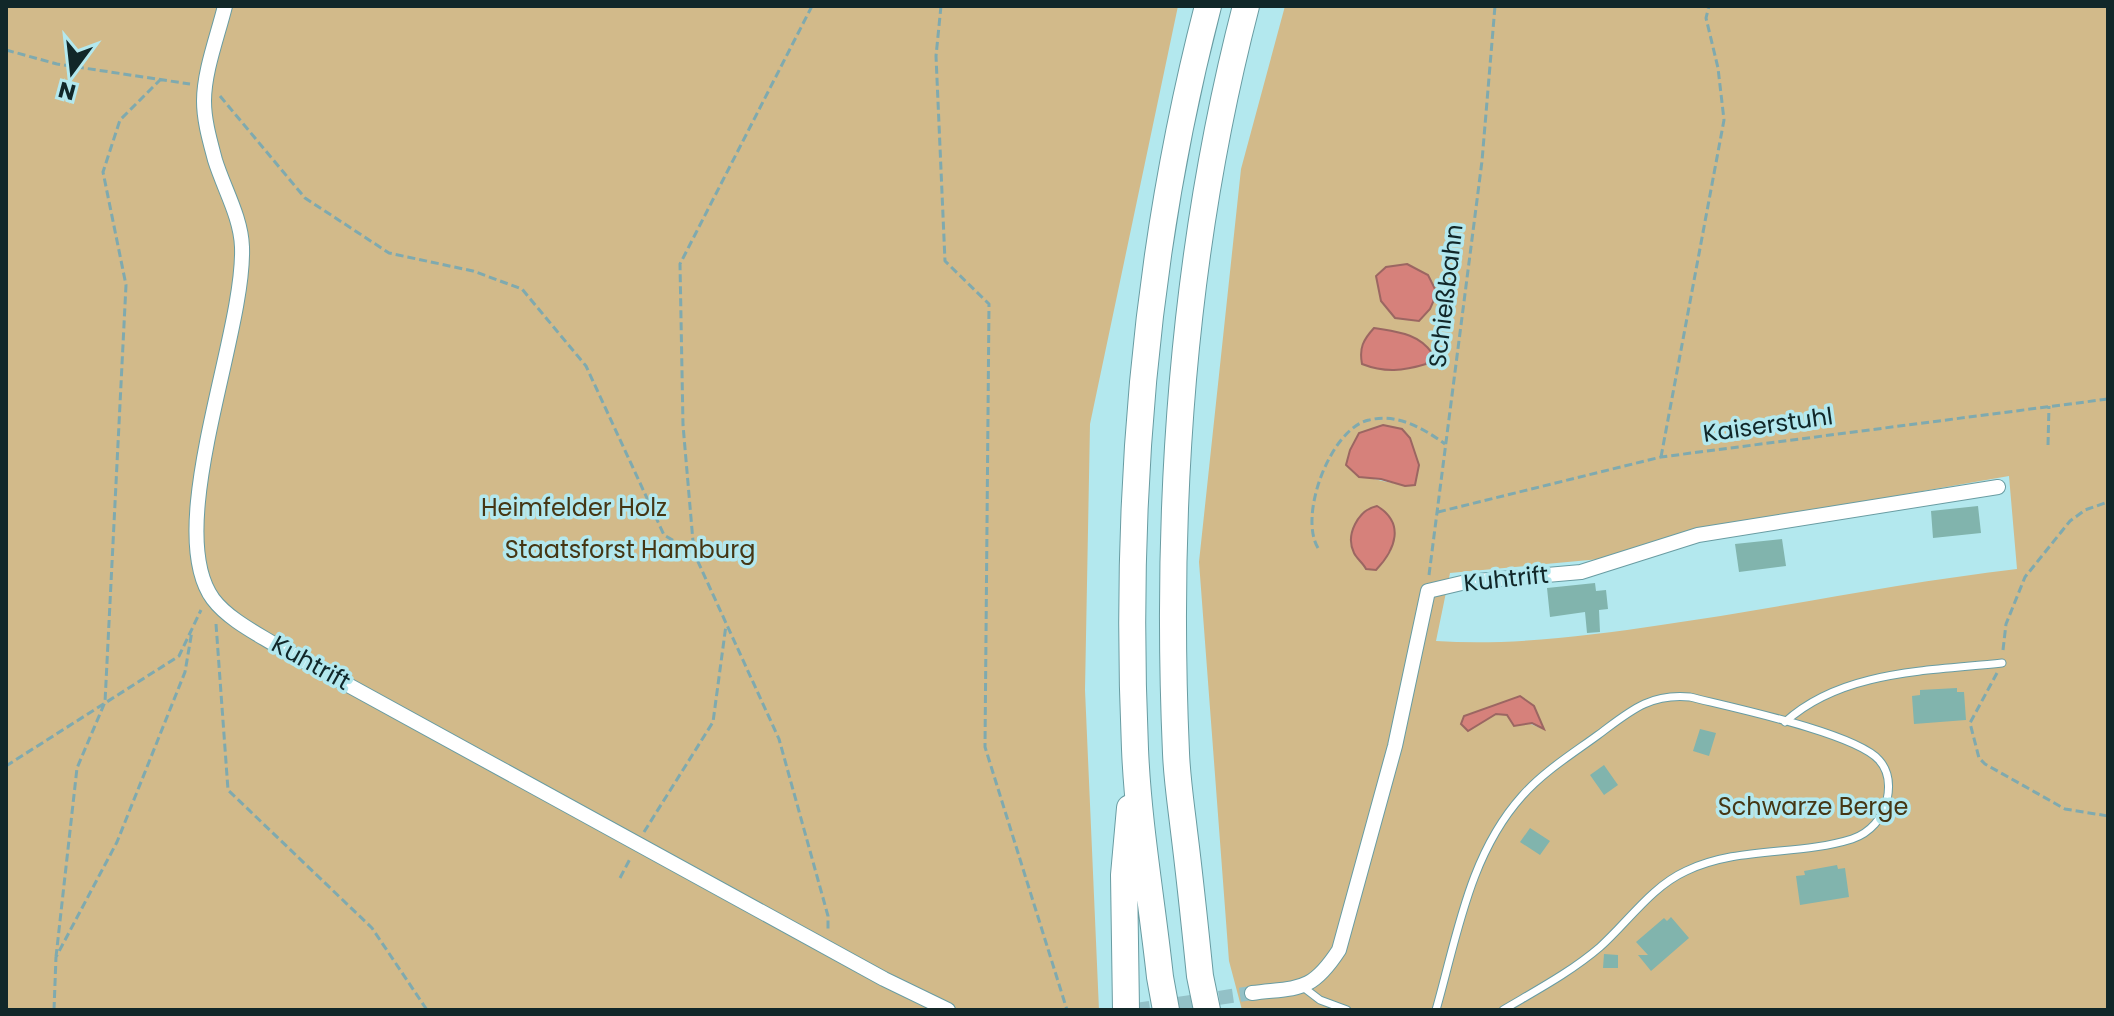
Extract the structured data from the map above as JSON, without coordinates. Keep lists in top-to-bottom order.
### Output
{
  "streets": {
    "street": ["Kuhtrift"],
    "path": ["Schießbahn", "Kaiserstuhl"]
  },
  "crossings": [
    ["Schießbahn", "Kaiserstuhl"],
    ["Schießbahn", "Kuhtrift"]
  ],
  "parks": ["Heimfelder Holz", "Staatsforst Hamburg", "Schwarze Berge"],
  "north": "bottom"
}
